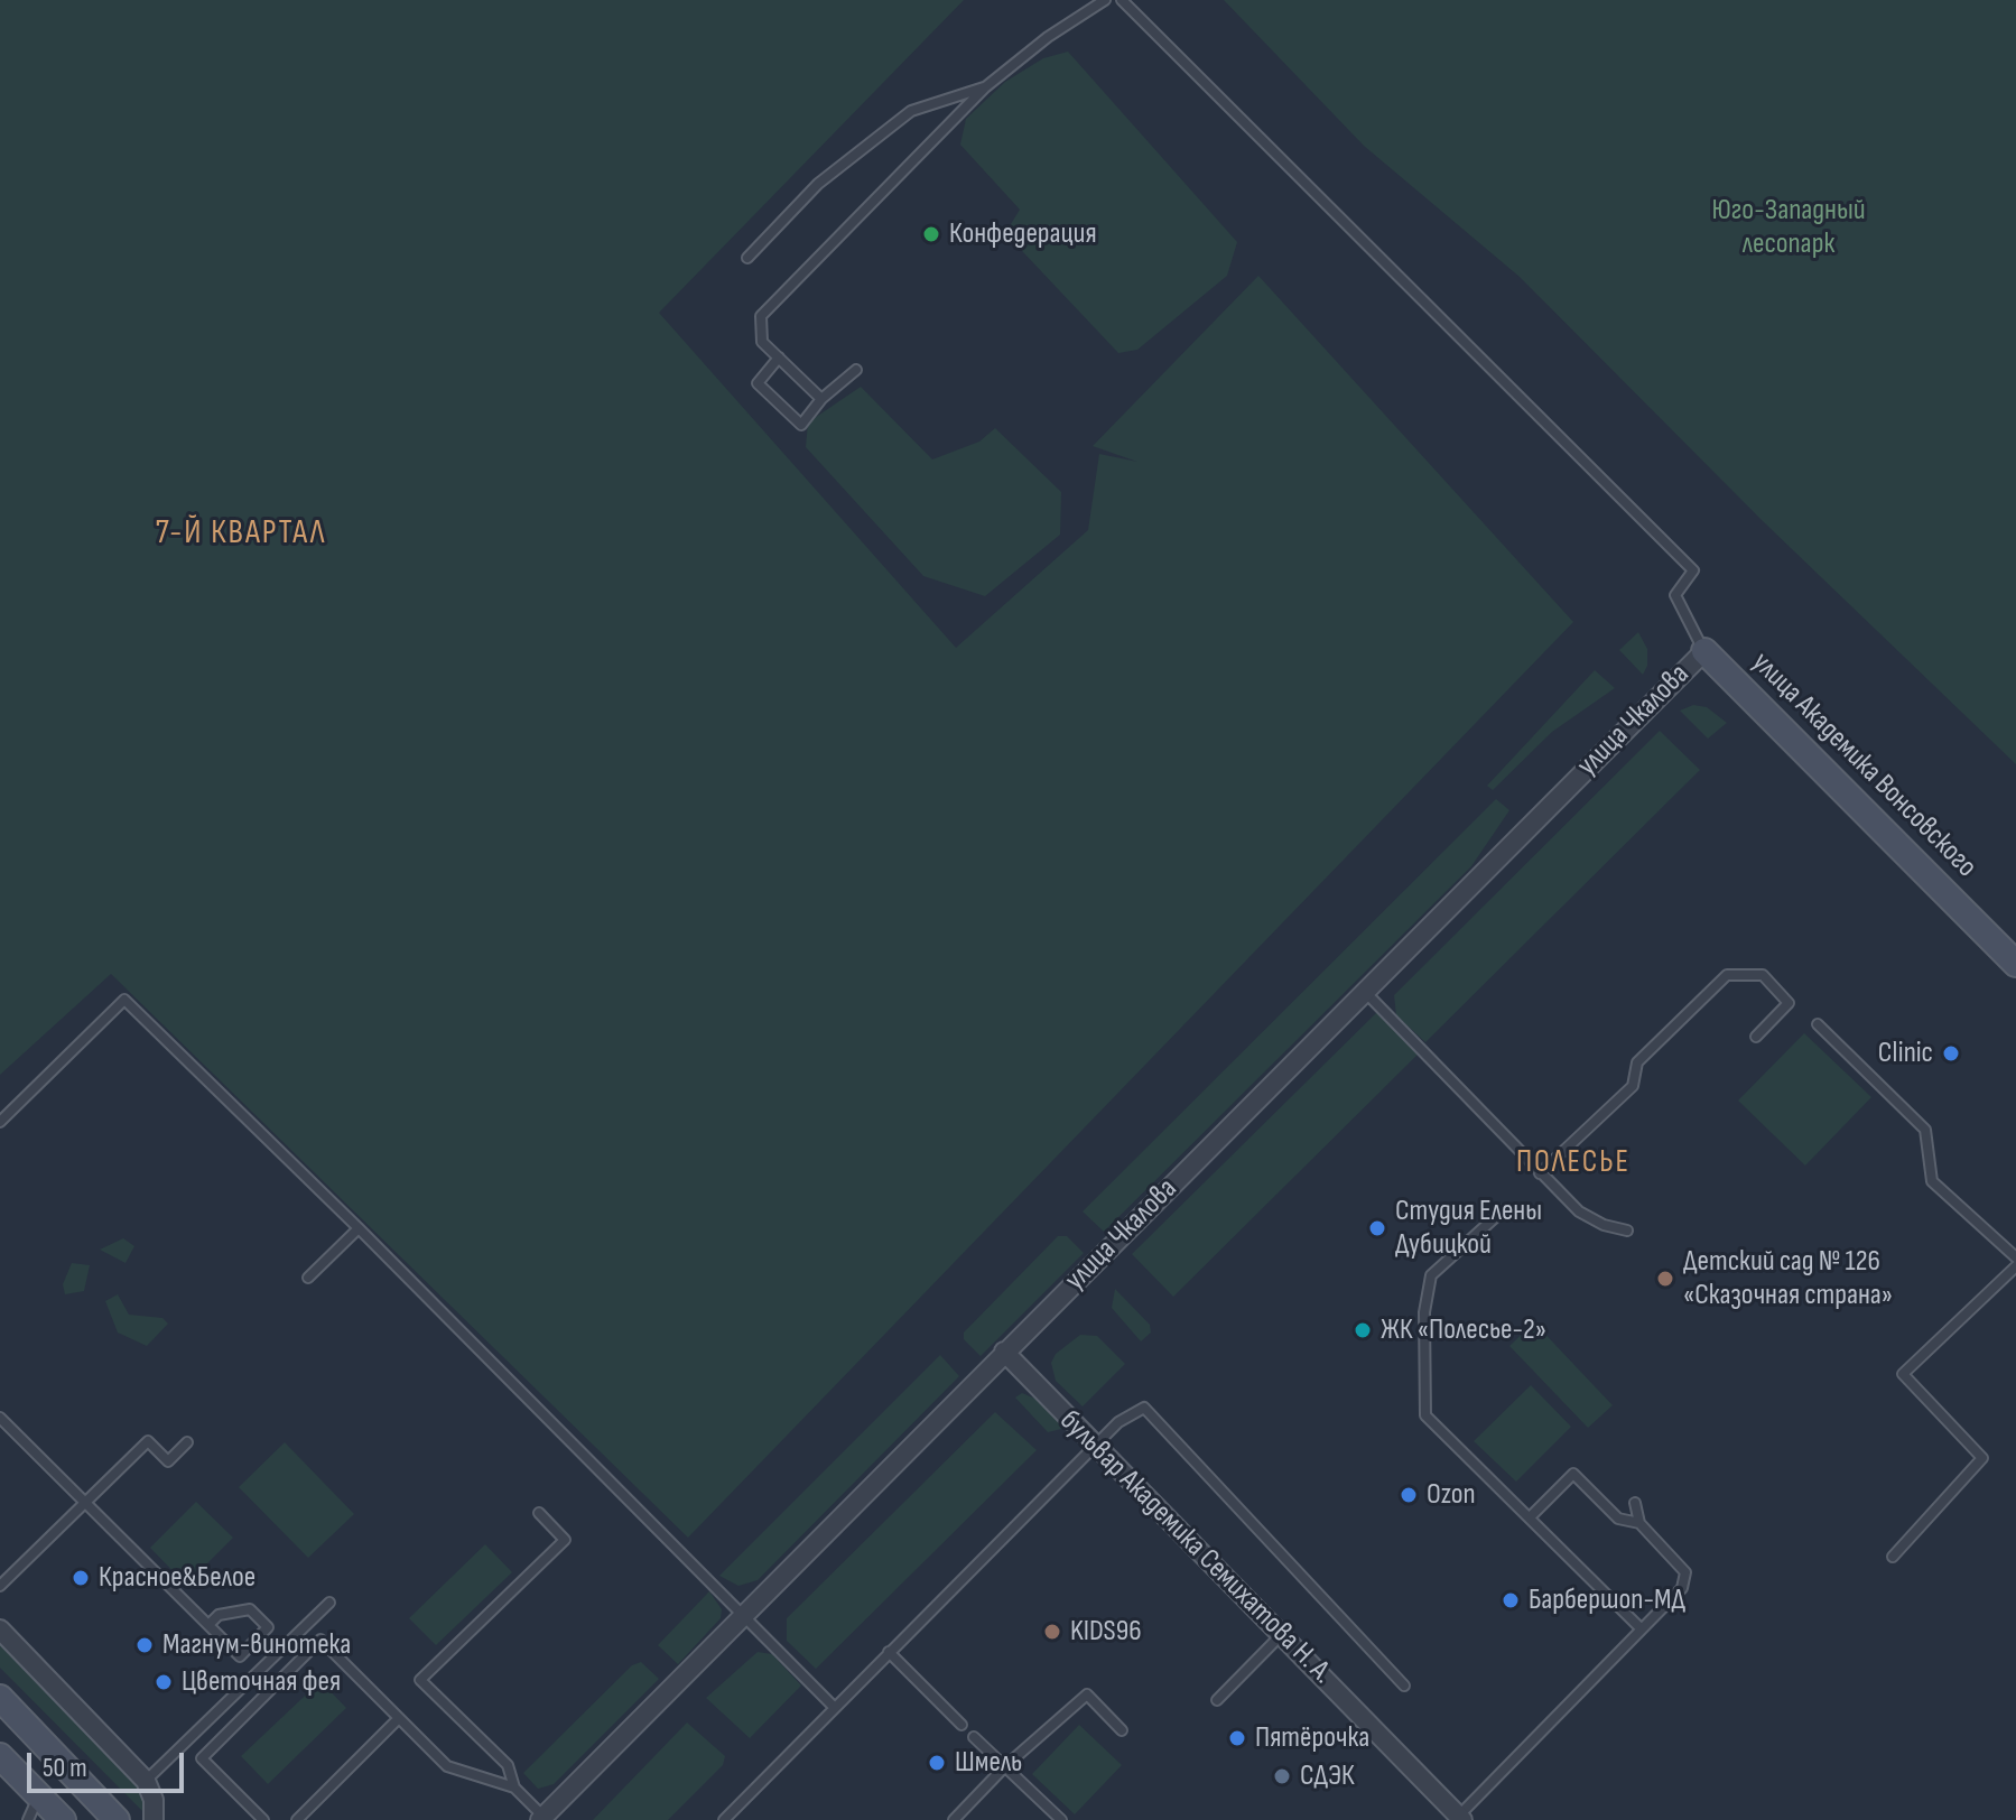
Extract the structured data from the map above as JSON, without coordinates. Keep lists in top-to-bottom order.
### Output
{
  "streets": {
    "street": ["улица Чкалова", "улица Академика Вонсовского", "бульвар Академика Семихатова Н. А."]
  },
  "crossings": [
    ["улица Чкалова", "улица Академика Вонсовского"],
    ["улица Чкалова", "бульвар Академика Семихатова Н. А."]
  ],
  "districts": ["7-Й КВАРТАЛ", "ПОЛЕСЬЕ"],
  "parks": ["Юго-Западный лесопарк"],
  "places": [
    "Конфедерация",
    "Clinic",
    "Студия Елены Дубицкой",
    "Детский сад № 126 «Сказочная страна»",
    "ЖК «Полесье-2»",
    "Ozon",
    "Красное&Белое",
    "Барбершоп-МД",
    "KIDS96",
    "Магнум-винотека",
    "Цветочная фея",
    "Пятёрочка",
    "Шмель",
    "СДЭК"
  ],
  "scale_bar": "50 m"
}
